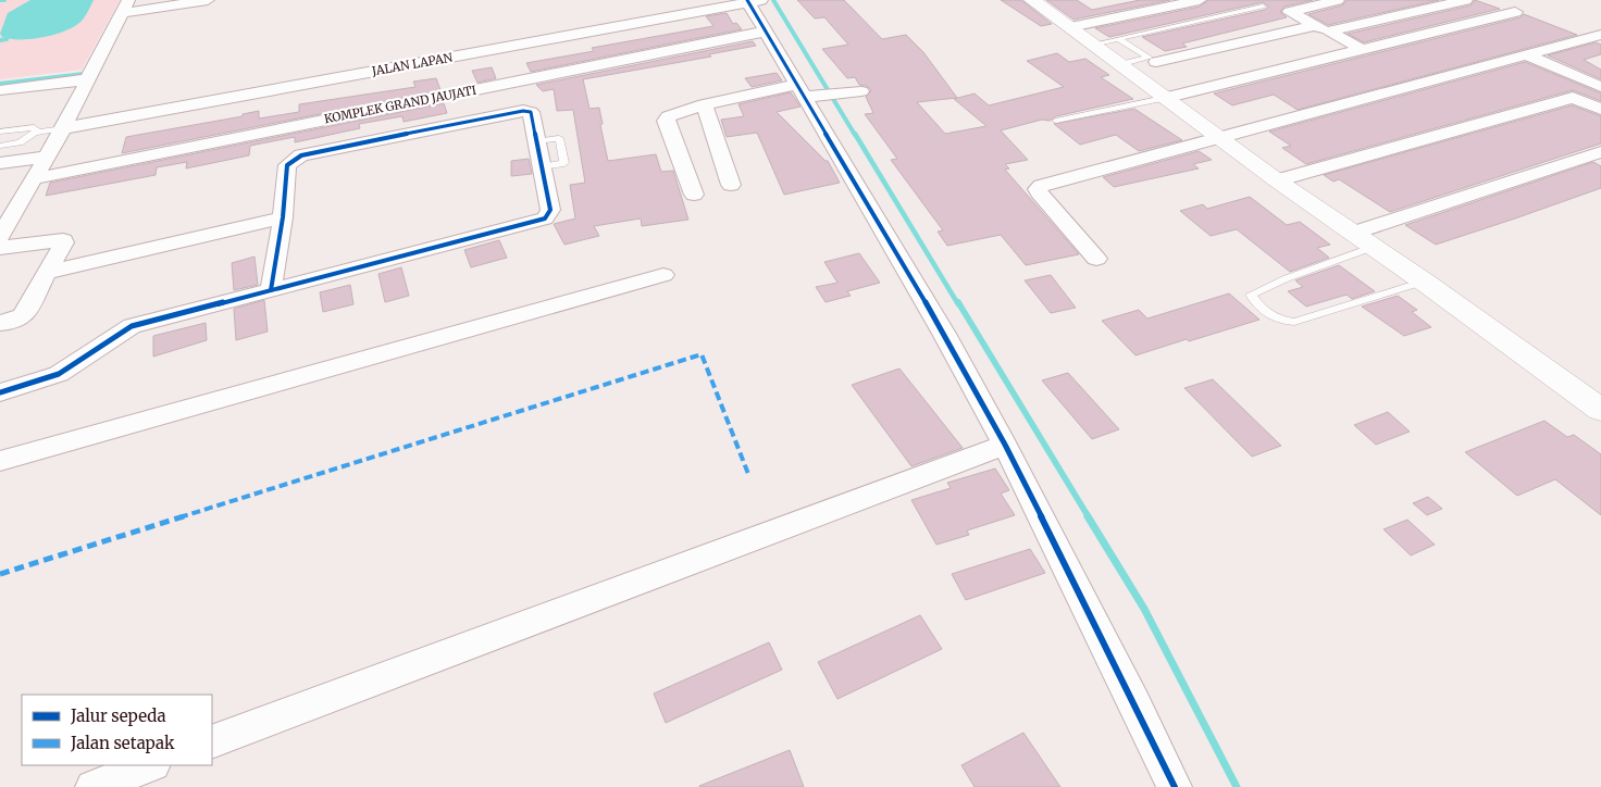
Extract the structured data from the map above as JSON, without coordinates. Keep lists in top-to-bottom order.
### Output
{
  "streets": {
    "street": ["JALAN LAPAN", "KOMPLEK GRAND JAUJATI"]
  },
  "legend": ["Jalur sepeda", "Jalan setapak"]
}
